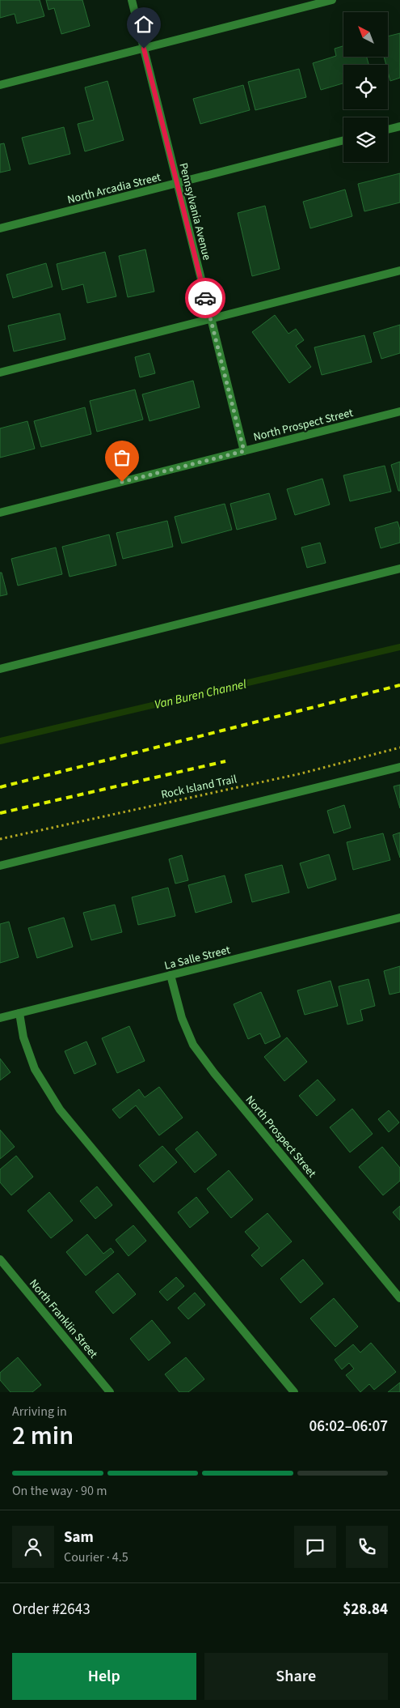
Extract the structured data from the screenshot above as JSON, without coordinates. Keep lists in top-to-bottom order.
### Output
{
  "streets": {
    "street": [
      "North Arcadia Street",
      "Pennsylvania Avenue",
      "North Prospect Street",
      "La Salle Street",
      "North Franklin Street"
    ],
    "path": ["Rock Island Trail"]
  },
  "crossings": [
    ["North Arcadia Street", "Pennsylvania Avenue"],
    ["Pennsylvania Avenue", "North Prospect Street"],
    ["North Prospect Street", "La Salle Street"]
  ],
  "water": ["Van Buren Channel"],
  "north": "top left",
  "page": {
    "heading": ["2 min", "Arriving in", "06:02–06:07"],
    "panel": [
      "Sam",
      "Courier · 4.5",
      "Order #2643",
      "$28.84"
    ],
    "bar": "On the way · 90 m",
    "buttons": ["Help", "Share"]
  }
}
